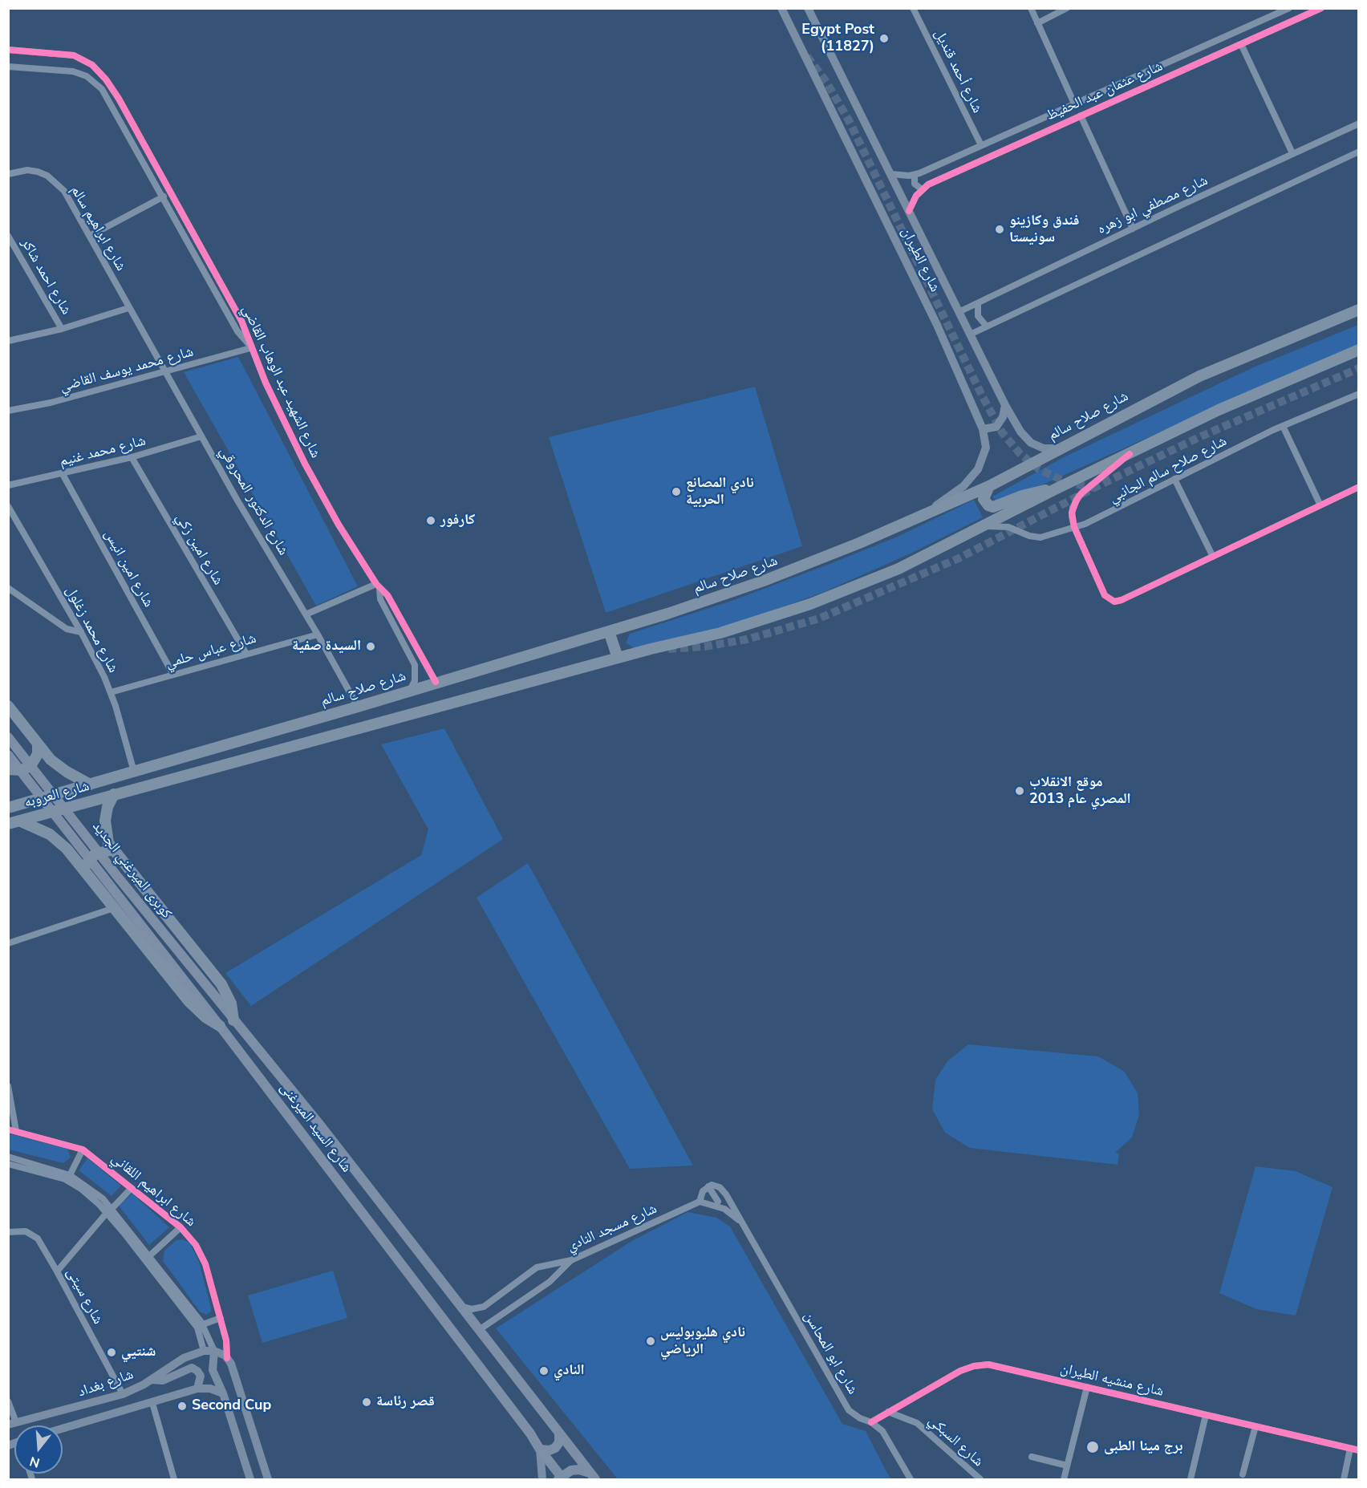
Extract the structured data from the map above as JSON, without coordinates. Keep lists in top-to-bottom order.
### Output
{
  "streets": {
    "highway": ["شارع صلاح سالم", "شارع العروبه", "شارع السيد الميرغنى"],
    "main road": [
      "شارع الطيران",
      "كوبرى الميرغني الجديد",
      "شارع ابراهيم اللقاني",
      "شارع بغداد"
    ],
    "street": [
      "شارع أحمد قنديل",
      "شارع عثمان عبد الحفيظ",
      "شارع مصطفي ابو زهره",
      "شارع ابراهيم سالم",
      "شارع احمد شاكر",
      "شارع محمد يوسف القاضي",
      "شارع الشهيد عبد الوهاب القاضي",
      "شارع محمد غنيم",
      "شارع صلاح سالم الجانبي",
      "شارع الدكتور المحروقي",
      "شارع امين زكي",
      "شارع امين انيس",
      "شارع محمد زغلول",
      "شارع عباس حلمي",
      "شارع مسجد النادي",
      "شارع سيتى",
      "شارع ابو المحاسن",
      "شارع منشيه الطيران",
      "شارع السبكي"
    ]
  },
  "crossings": [
    ["شارع أحمد قنديل", "شارع عثمان عبد الحفيظ"],
    ["شارع عثمان عبد الحفيظ", "شارع الطيران"],
    ["شارع مصطفي ابو زهره", "شارع الطيران"],
    ["شارع ابراهيم سالم", "شارع الدكتور المحروقي"],
    ["شارع الطيران", "شارع صلاح سالم"],
    ["شارع محمد يوسف القاضي", "شارع الشهيد عبد الوهاب القاضي"],
    ["شارع محمد يوسف القاضي", "شارع الدكتور المحروقي"],
    ["شارع الشهيد عبد الوهاب القاضي", "شارع صلاح سالم"],
    ["شارع صلاح سالم", "شارع الدكتور المحروقي"],
    ["شارع صلاح سالم", "شارع محمد زغلول"],
    ["شارع صلاح سالم", "شارع العروبه"],
    ["شارع محمد غنيم", "شارع الدكتور المحروقي"],
    ["شارع محمد غنيم", "شارع امين زكي"],
    ["شارع محمد غنيم", "شارع امين انيس"],
    ["شارع الدكتور المحروقي", "شارع عباس حلمي"],
    ["شارع امين زكي", "شارع عباس حلمي"],
    ["شارع امين انيس", "شارع عباس حلمي"],
    ["شارع محمد زغلول", "شارع عباس حلمي"],
    ["شارع العروبه", "شارع السيد الميرغنى"],
    ["كوبرى الميرغني الجديد", "شارع السيد الميرغنى"],
    ["شارع السيد الميرغنى", "شارع مسجد النادي"],
    ["شارع مسجد النادي", "شارع ابو المحاسن"],
    ["شارع سيتى", "شارع بغداد"],
    ["شارع ابو المحاسن", "شارع منشيه الطيران"],
    ["شارع منشيه الطيران", "شارع السبكي"]
  ],
  "places": [
    "Egypt Post (11827)",
    "فندق وكازينو سونيستا",
    "نادي المصانع الحربية",
    "كارفور",
    "السيدة صفية",
    "موقع الانقلاب المصري عام 2013",
    "نادي هليوبوليس الرياضي",
    "شنتيي",
    "النادي",
    "قصر رئاسة",
    "Second Cup",
    "برج مينا الطبى"
  ],
  "north": "bottom"
}
